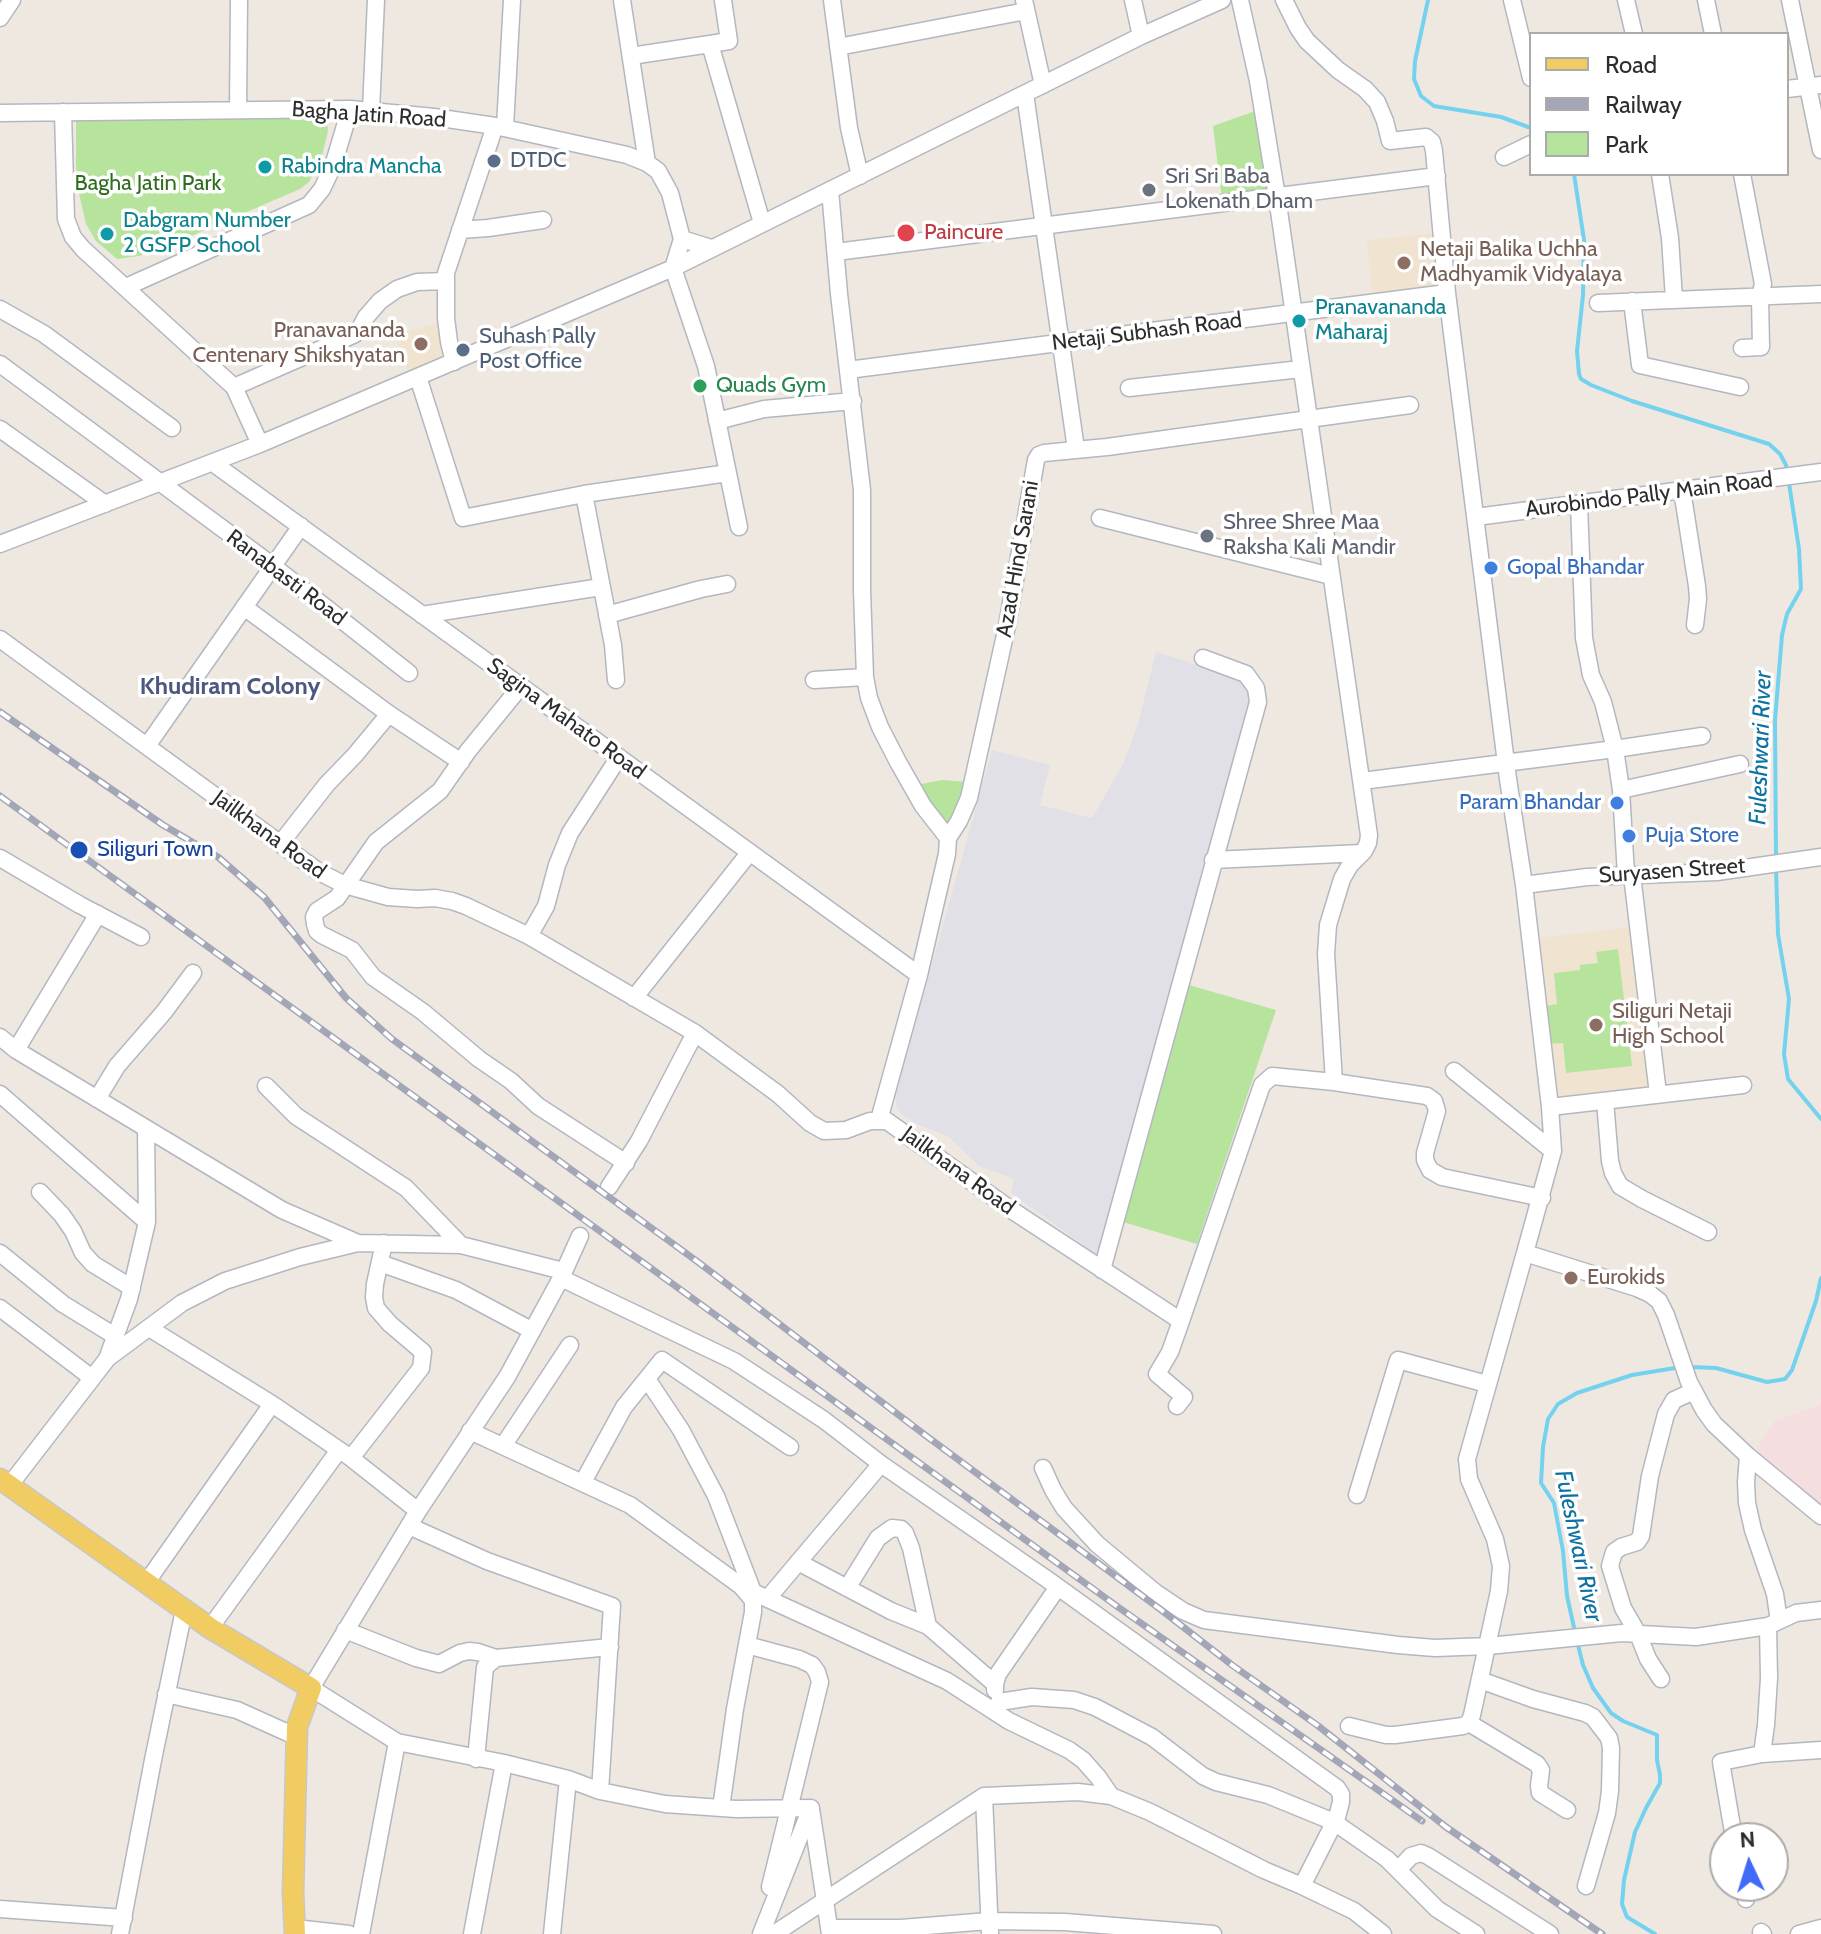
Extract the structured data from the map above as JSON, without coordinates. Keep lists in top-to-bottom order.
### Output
{
  "streets": {
    "street": [
      "Bagha Jatin Road",
      "Netaji Subhash Road",
      "Aurobindo Pally Main Road",
      "Azad Hind Sarani",
      "Ranabasti Road",
      "Sagina Mahato Road",
      "Jailkhana Road",
      "Suryasen Street"
    ]
  },
  "districts": ["Khudiram Colony"],
  "water": ["Fuleshwari River"],
  "parks": ["Bagha Jatin Park"],
  "places": [
    "DTDC",
    "Rabindra Mancha",
    "Sri Sri Baba Lokenath Dham",
    "Paincure",
    "Dabgram Number 2 GSFP School",
    "Netaji Balika Uchha Madhyamik Vidyalaya",
    "Pranavananda Maharaj",
    "Pranavananda Centenary Shikshyatan",
    "Suhash Pally Post Office",
    "Quads Gym",
    "Shree Shree Maa Raksha Kali Mandir",
    "Gopal Bhandar",
    "Param Bhandar",
    "Puja Store",
    "Siliguri Town",
    "Siliguri Netaji High School",
    "Eurokids"
  ],
  "legend": ["Road", "Railway", "Park"],
  "north": "top"
}
